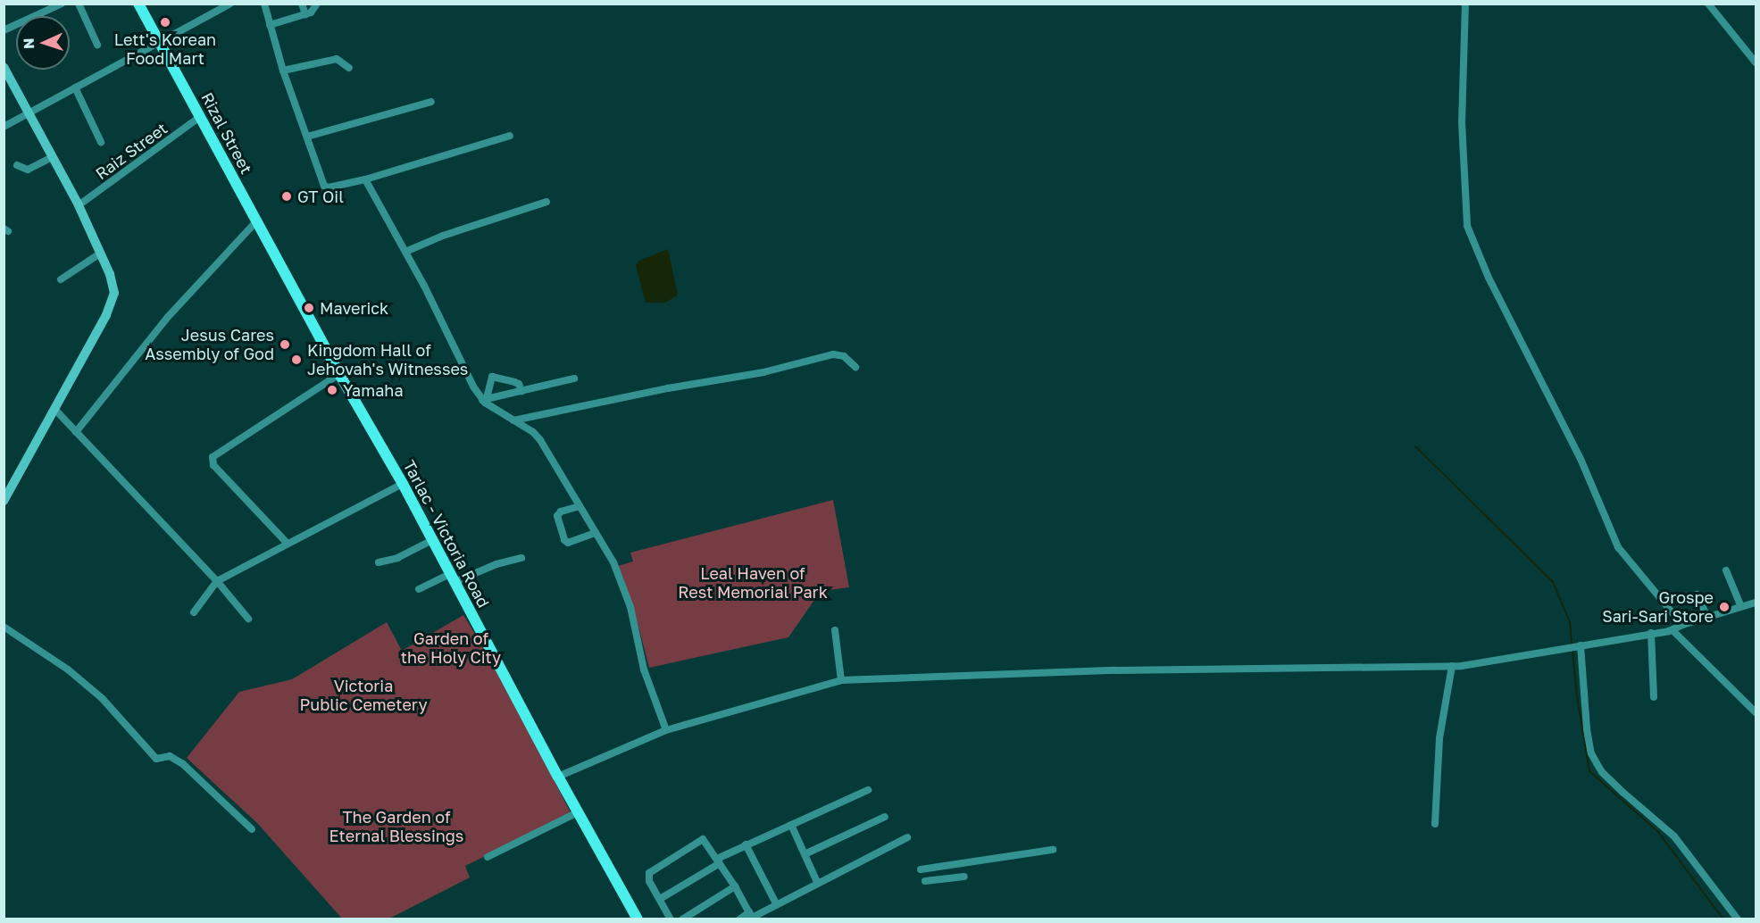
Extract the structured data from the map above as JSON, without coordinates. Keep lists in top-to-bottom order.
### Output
{
  "streets": {
    "main road": ["Rizal Street", "Tarlac - Victoria Road"],
    "street": ["Raiz Street"]
  },
  "crossings": [
    ["Rizal Street", "Raiz Street"],
    ["Rizal Street", "Tarlac - Victoria Road"]
  ],
  "parks": [
    "Leal Haven of Rest Memorial Park",
    "Garden of the Holy City",
    "Victoria Public Cemetery",
    "The Garden of Eternal Blessings"
  ],
  "places": [
    "Lett's Korean Food Mart",
    "GT Oil",
    "Maverick",
    "Jesus Cares Assembly of God",
    "Kingdom Hall of Jehovah's Witnesses",
    "Yamaha",
    "Grospe Sari-Sari Store"
  ],
  "north": "left"
}
